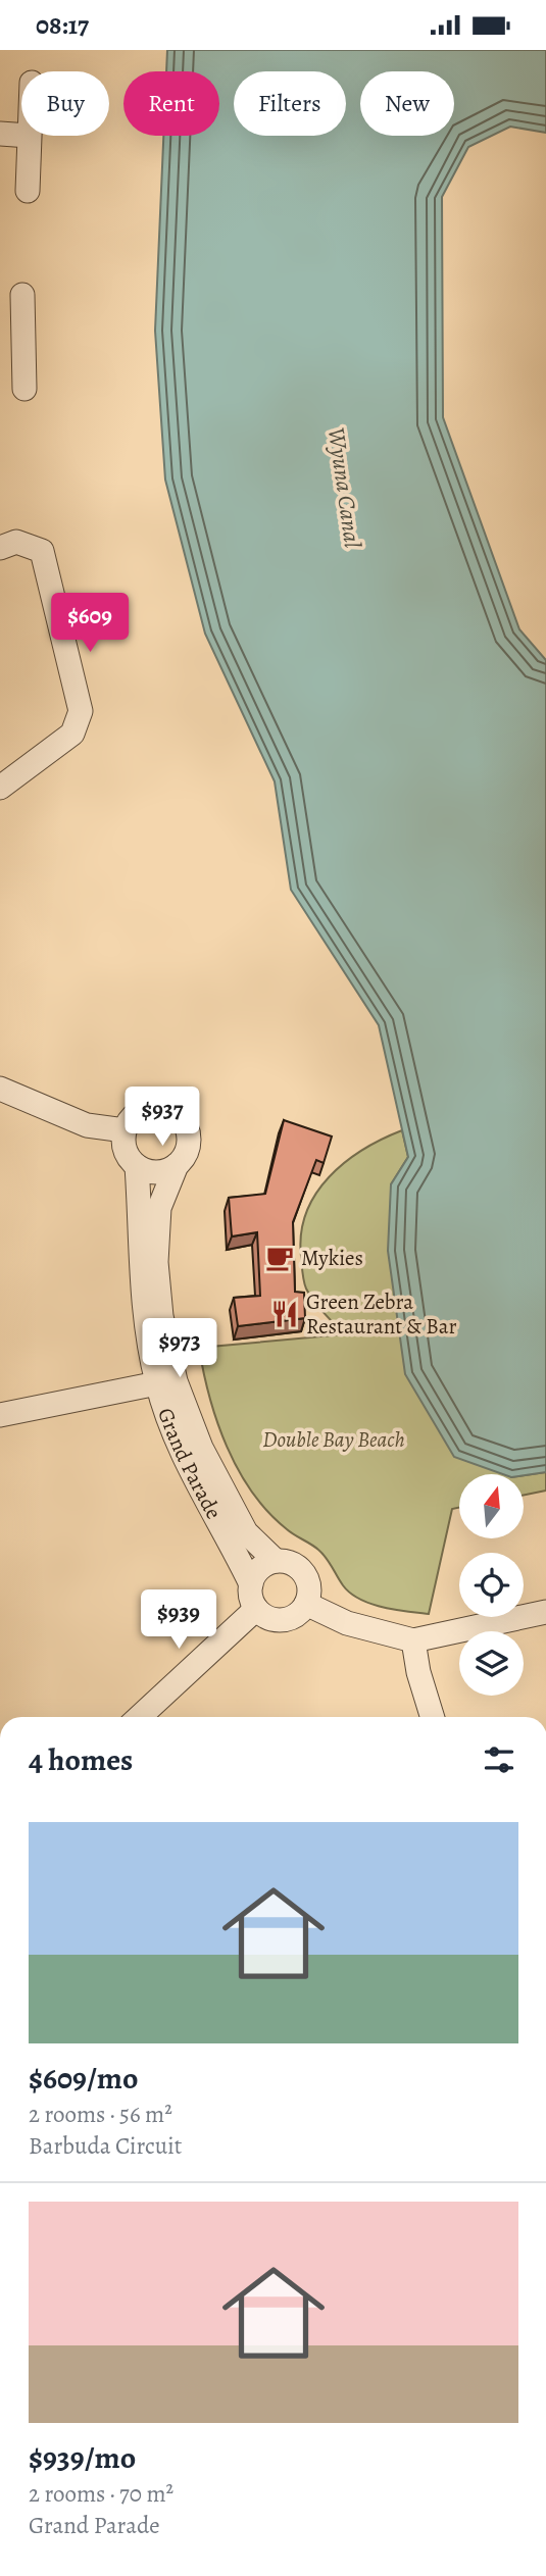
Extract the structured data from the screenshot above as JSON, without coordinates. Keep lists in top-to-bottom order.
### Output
{
  "streets": {
    "street": ["Grand Parade"]
  },
  "water": ["Wyuna Canal"],
  "parks": ["Double Bay Beach"],
  "places": {
    "cafe": ["Mykies"],
    "restaurant": ["Green Zebra Restaurant & Bar"]
  },
  "north": "top",
  "page": {
    "status": "08:17",
    "chip": [
      "Buy",
      "Rent",
      "Filters",
      "New"
    ],
    "price": [
      "$609",
      "$937",
      "$973",
      "$939"
    ],
    "heading": "4 homes",
    "list": [
      {
        "name": "$609/mo",
        "note": "2 rooms · 56 m² · Barbuda Circuit"
      },
      {
        "name": "$939/mo",
        "note": "2 rooms · 70 m² · Grand Parade"
      }
    ]
  }
}
